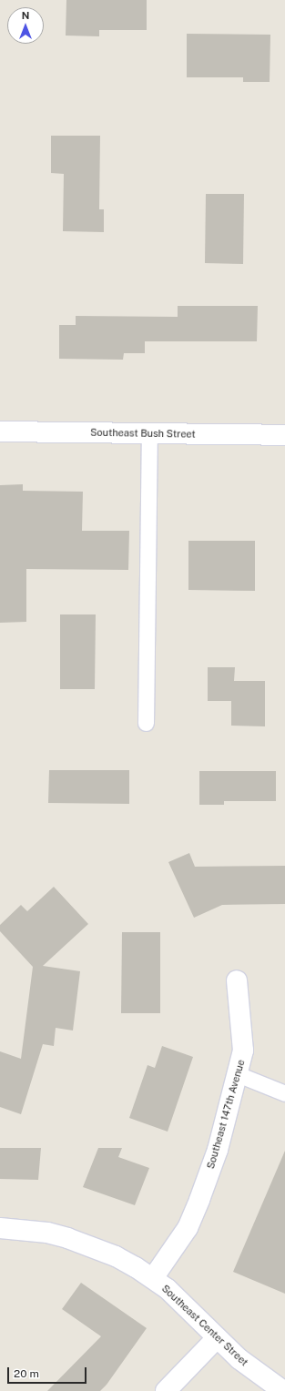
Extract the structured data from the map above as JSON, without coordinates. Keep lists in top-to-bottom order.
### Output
{
  "streets": {
    "street": ["Southeast Bush Street", "Southeast 147th Avenue", "Southeast Center Street"]
  },
  "crossings": [
    ["Southeast 147th Avenue", "Southeast Center Street"]
  ],
  "scale_bar": "20 m",
  "north": "top"
}
